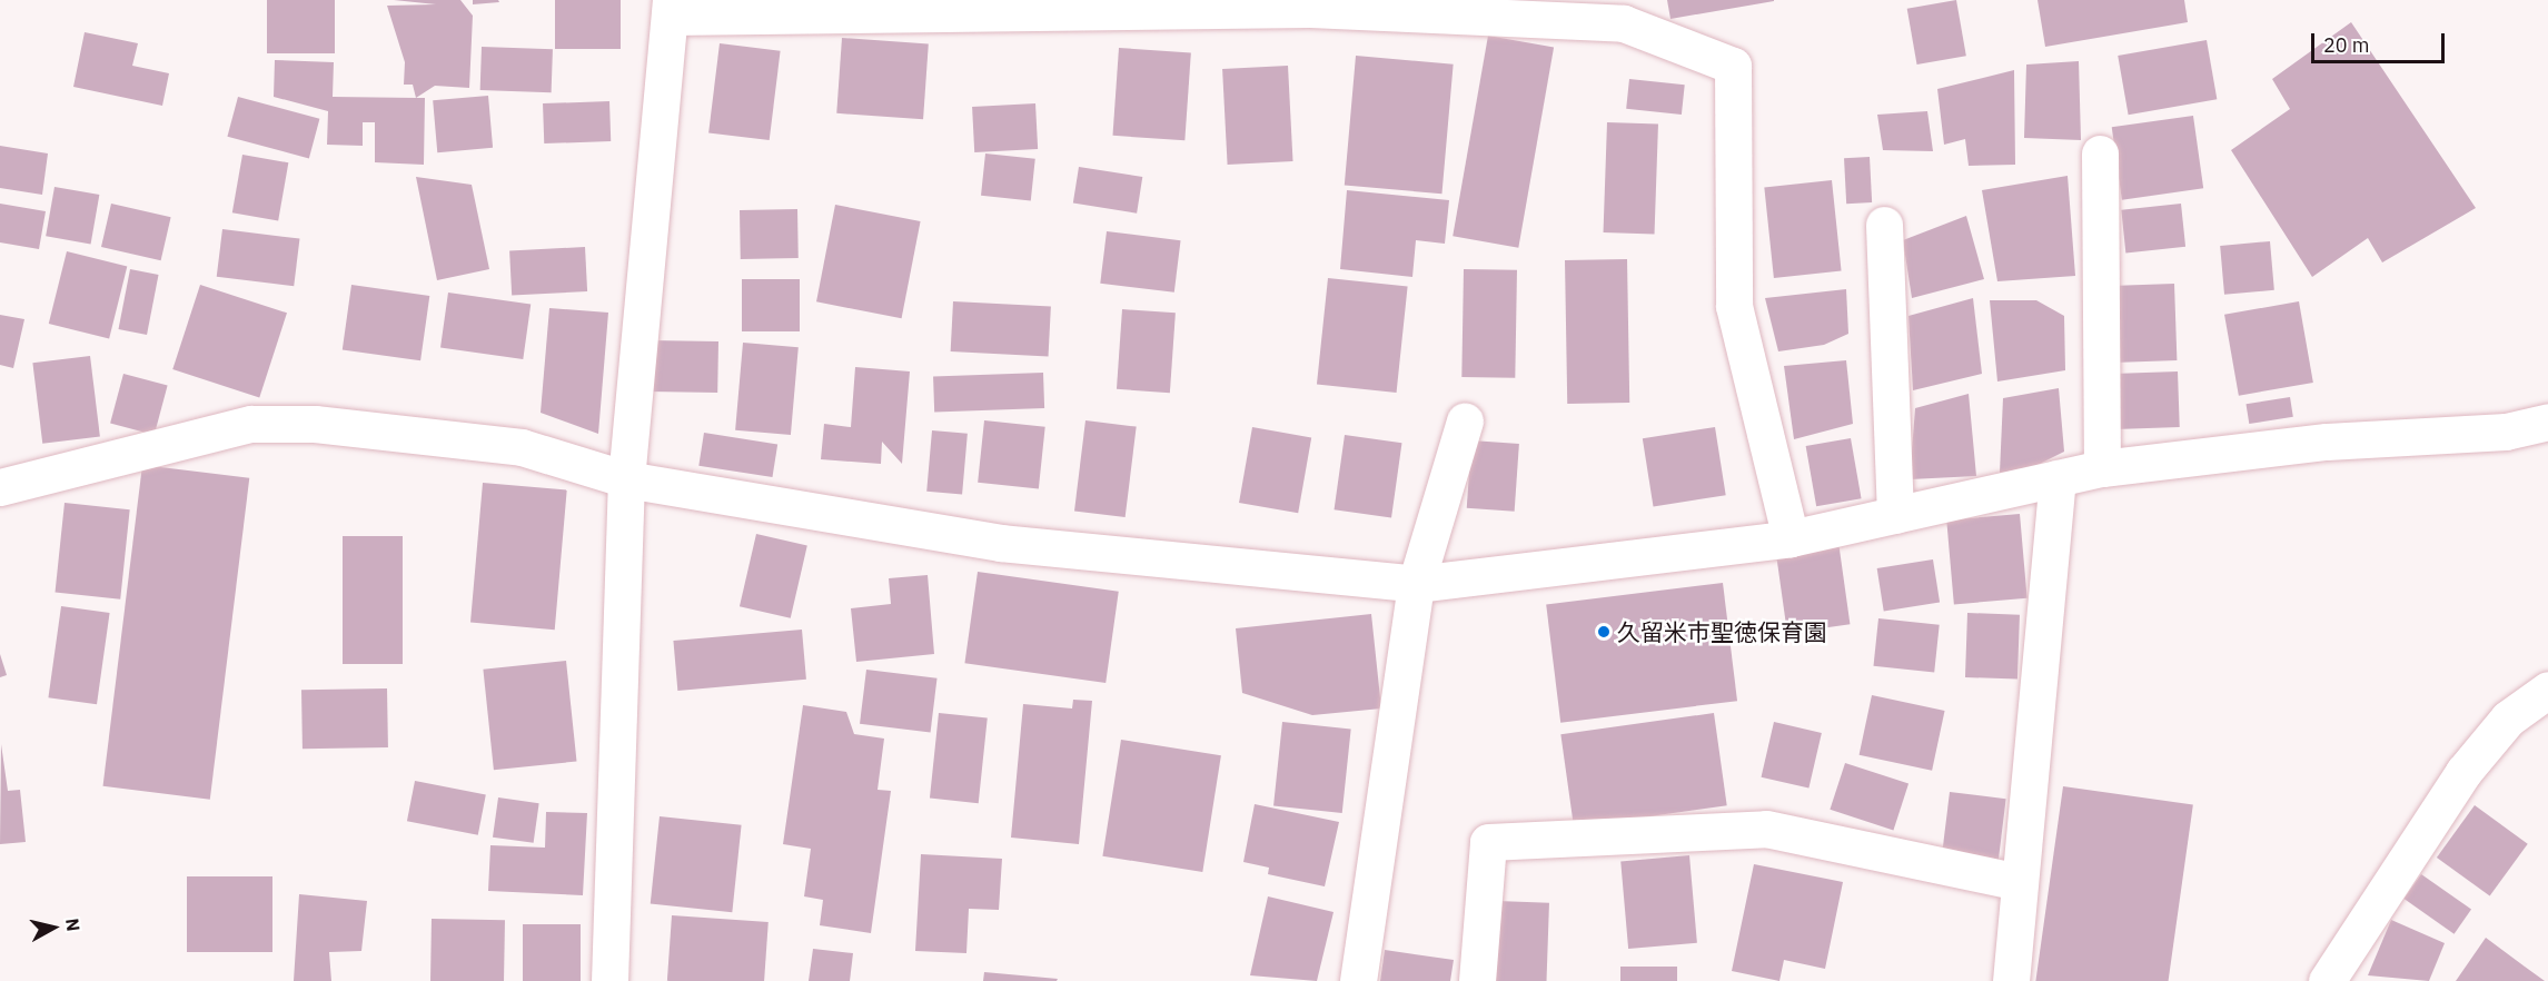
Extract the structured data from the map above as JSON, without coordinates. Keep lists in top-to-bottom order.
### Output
{
  "places": ["久留米市聖徳保育園"],
  "scale_bar": "20 m",
  "north": "right"
}
